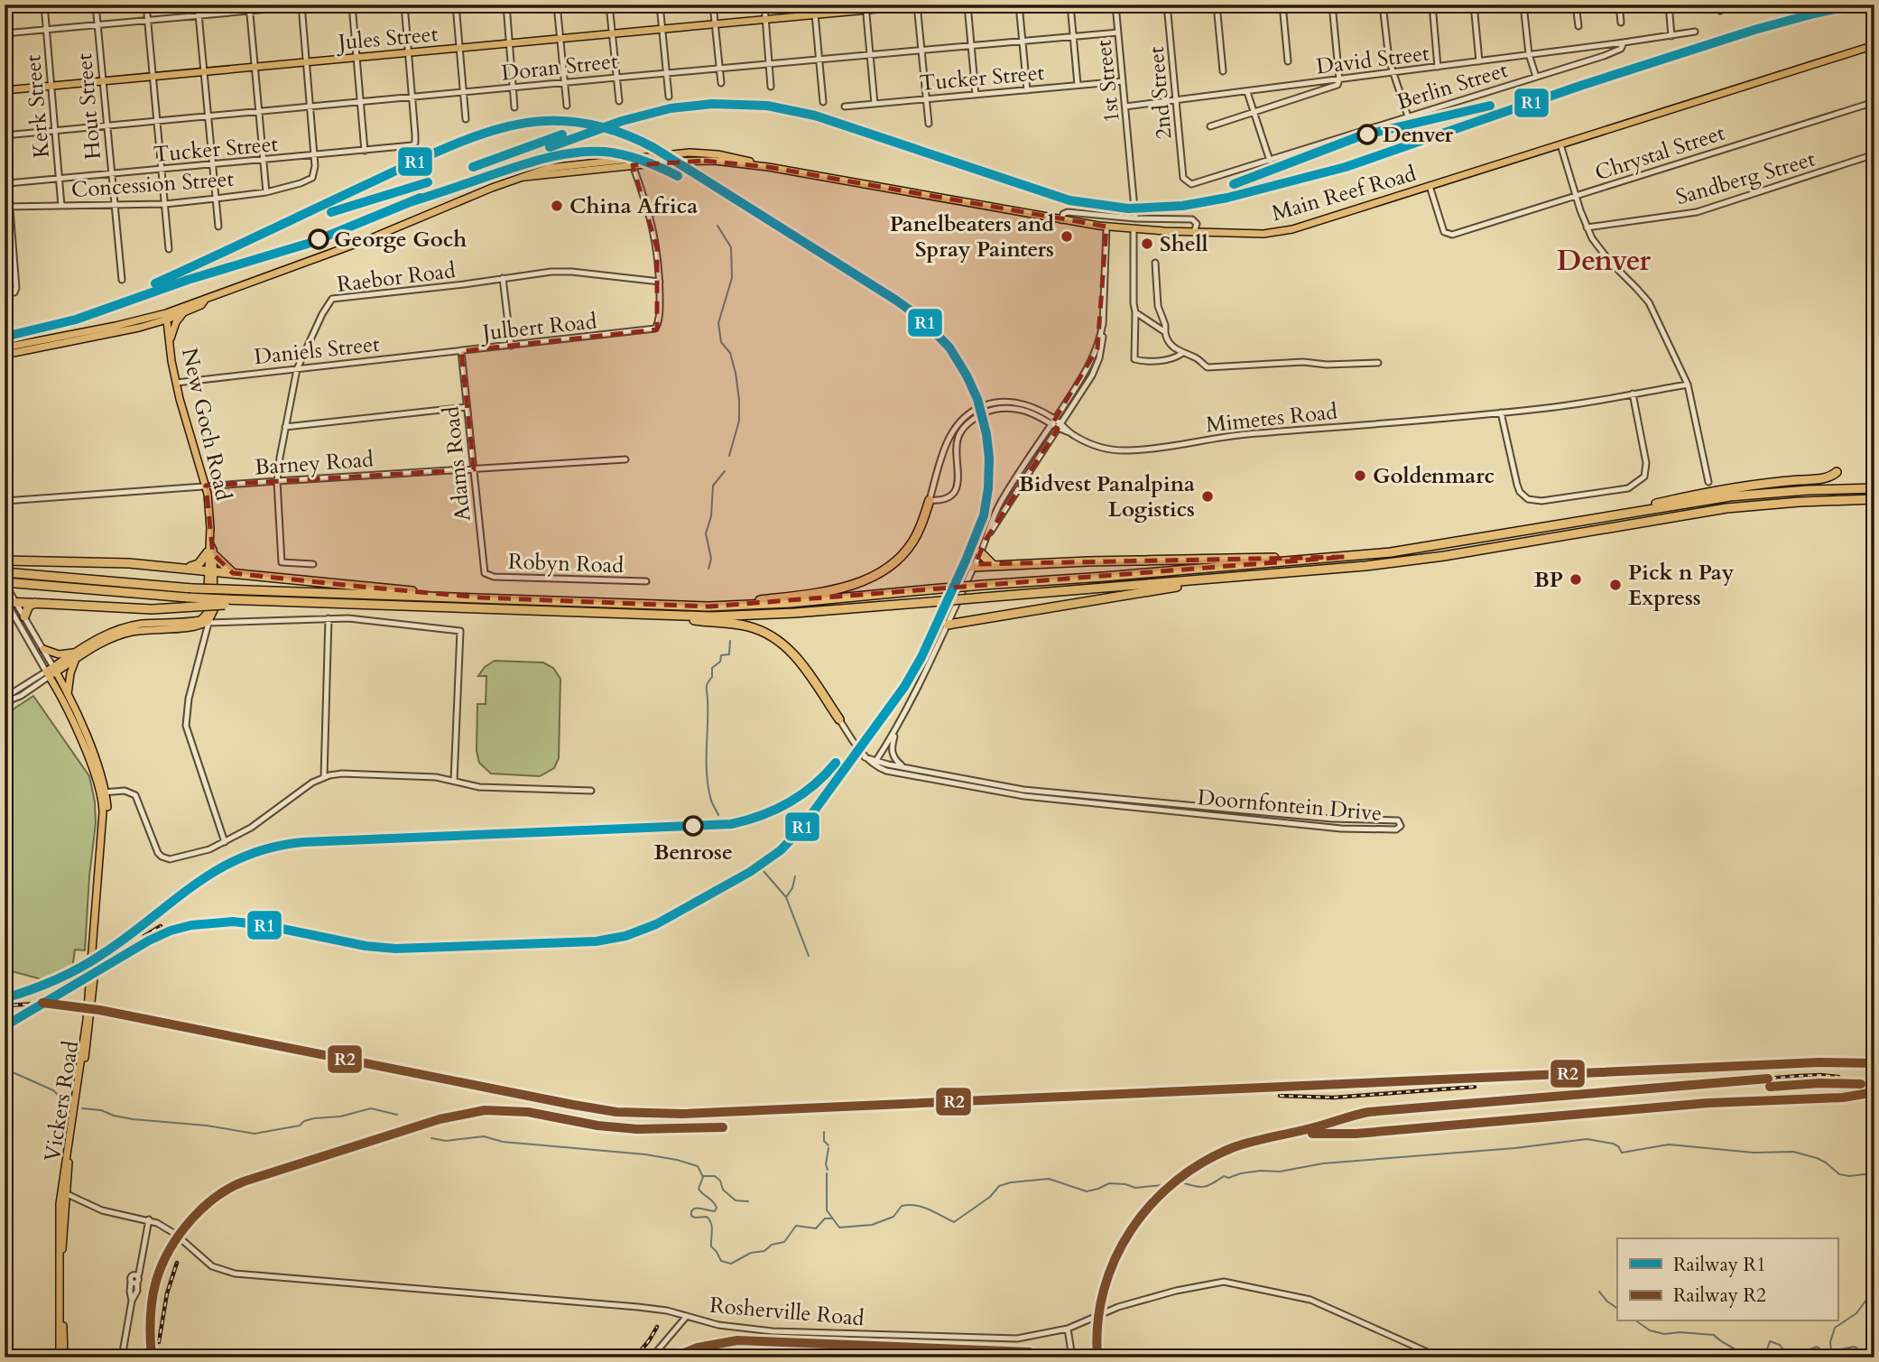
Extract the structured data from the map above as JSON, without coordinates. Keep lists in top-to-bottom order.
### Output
{
  "streets": {
    "main road": [
      "Jules Street",
      "Main Reef Road",
      "New Goch Road",
      "Vickers Road"
    ],
    "street": [
      "David Street",
      "Doran Street",
      "Tucker Street",
      "1st Street",
      "Berlin Street",
      "2nd Street",
      "Kerk Street",
      "Hout Street",
      "Chrystal Street",
      "Sandberg Street",
      "Concession Street",
      "Raebor Road",
      "Julbert Road",
      "Daniels Street",
      "Mimetes Road",
      "Barney Road",
      "Adams Road",
      "Robyn Road",
      "Doornfontein Drive",
      "Rosherville Road"
    ]
  },
  "crossings": [
    ["Jules Street", "Kerk Street"],
    ["Jules Street", "Hout Street"],
    ["David Street", "1st Street"],
    ["David Street", "Berlin Street"],
    ["David Street", "2nd Street"],
    ["Doran Street", "Tucker Street"],
    ["Doran Street", "1st Street"],
    ["Doran Street", "Kerk Street"],
    ["Doran Street", "Hout Street"],
    ["Tucker Street", "1st Street"],
    ["Tucker Street", "Kerk Street"],
    ["Tucker Street", "Hout Street"],
    ["Tucker Street", "Concession Street"],
    ["Berlin Street", "2nd Street"],
    ["Kerk Street", "Concession Street"],
    ["Hout Street", "Concession Street"],
    ["Chrystal Street", "Main Reef Road"],
    ["Main Reef Road", "New Goch Road"],
    ["Raebor Road", "Julbert Road"],
    ["Raebor Road", "Daniels Street"],
    ["Raebor Road", "Barney Road"],
    ["Julbert Road", "Daniels Street"],
    ["Julbert Road", "Adams Road"],
    ["Daniels Street", "New Goch Road"],
    ["Daniels Street", "Adams Road"],
    ["New Goch Road", "Barney Road"],
    ["Barney Road", "Adams Road"],
    ["Adams Road", "Robyn Road"],
    ["Vickers Road", "Rosherville Road"]
  ],
  "districts": ["Denver"],
  "places": [
    "Denver",
    "China Africa",
    "Panelbeaters and Spray Painters",
    "George Goch",
    "Shell",
    "Goldenmarc",
    "Bidvest Panalpina Logistics",
    "BP",
    "Pick n Pay Express",
    "Benrose"
  ],
  "lines": ["rail line R1", "rail line R2"],
  "legend": ["Railway R1", "Railway R2"]
}
